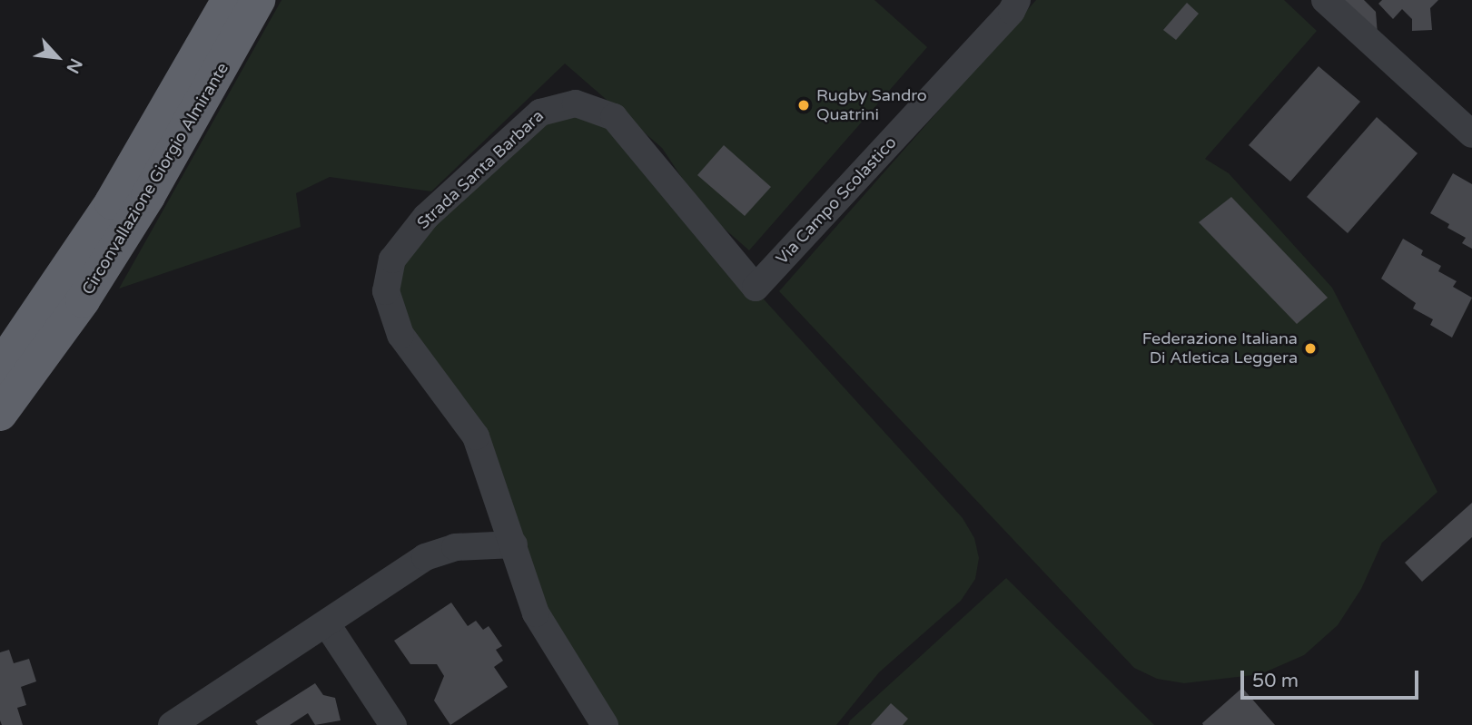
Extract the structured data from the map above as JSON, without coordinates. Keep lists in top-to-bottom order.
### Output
{
  "streets": {
    "highway": ["Circonvallazione Giorgio Almirante"],
    "street": ["Strada Santa Barbara", "Via Campo Scolastico"]
  },
  "crossings": [
    ["Strada Santa Barbara", "Via Campo Scolastico"]
  ],
  "places": ["Rugby Sandro Quatrini", "Federazione Italiana Di Atletica Leggera"],
  "scale_bar": "50 m",
  "north": "bottom right"
}
